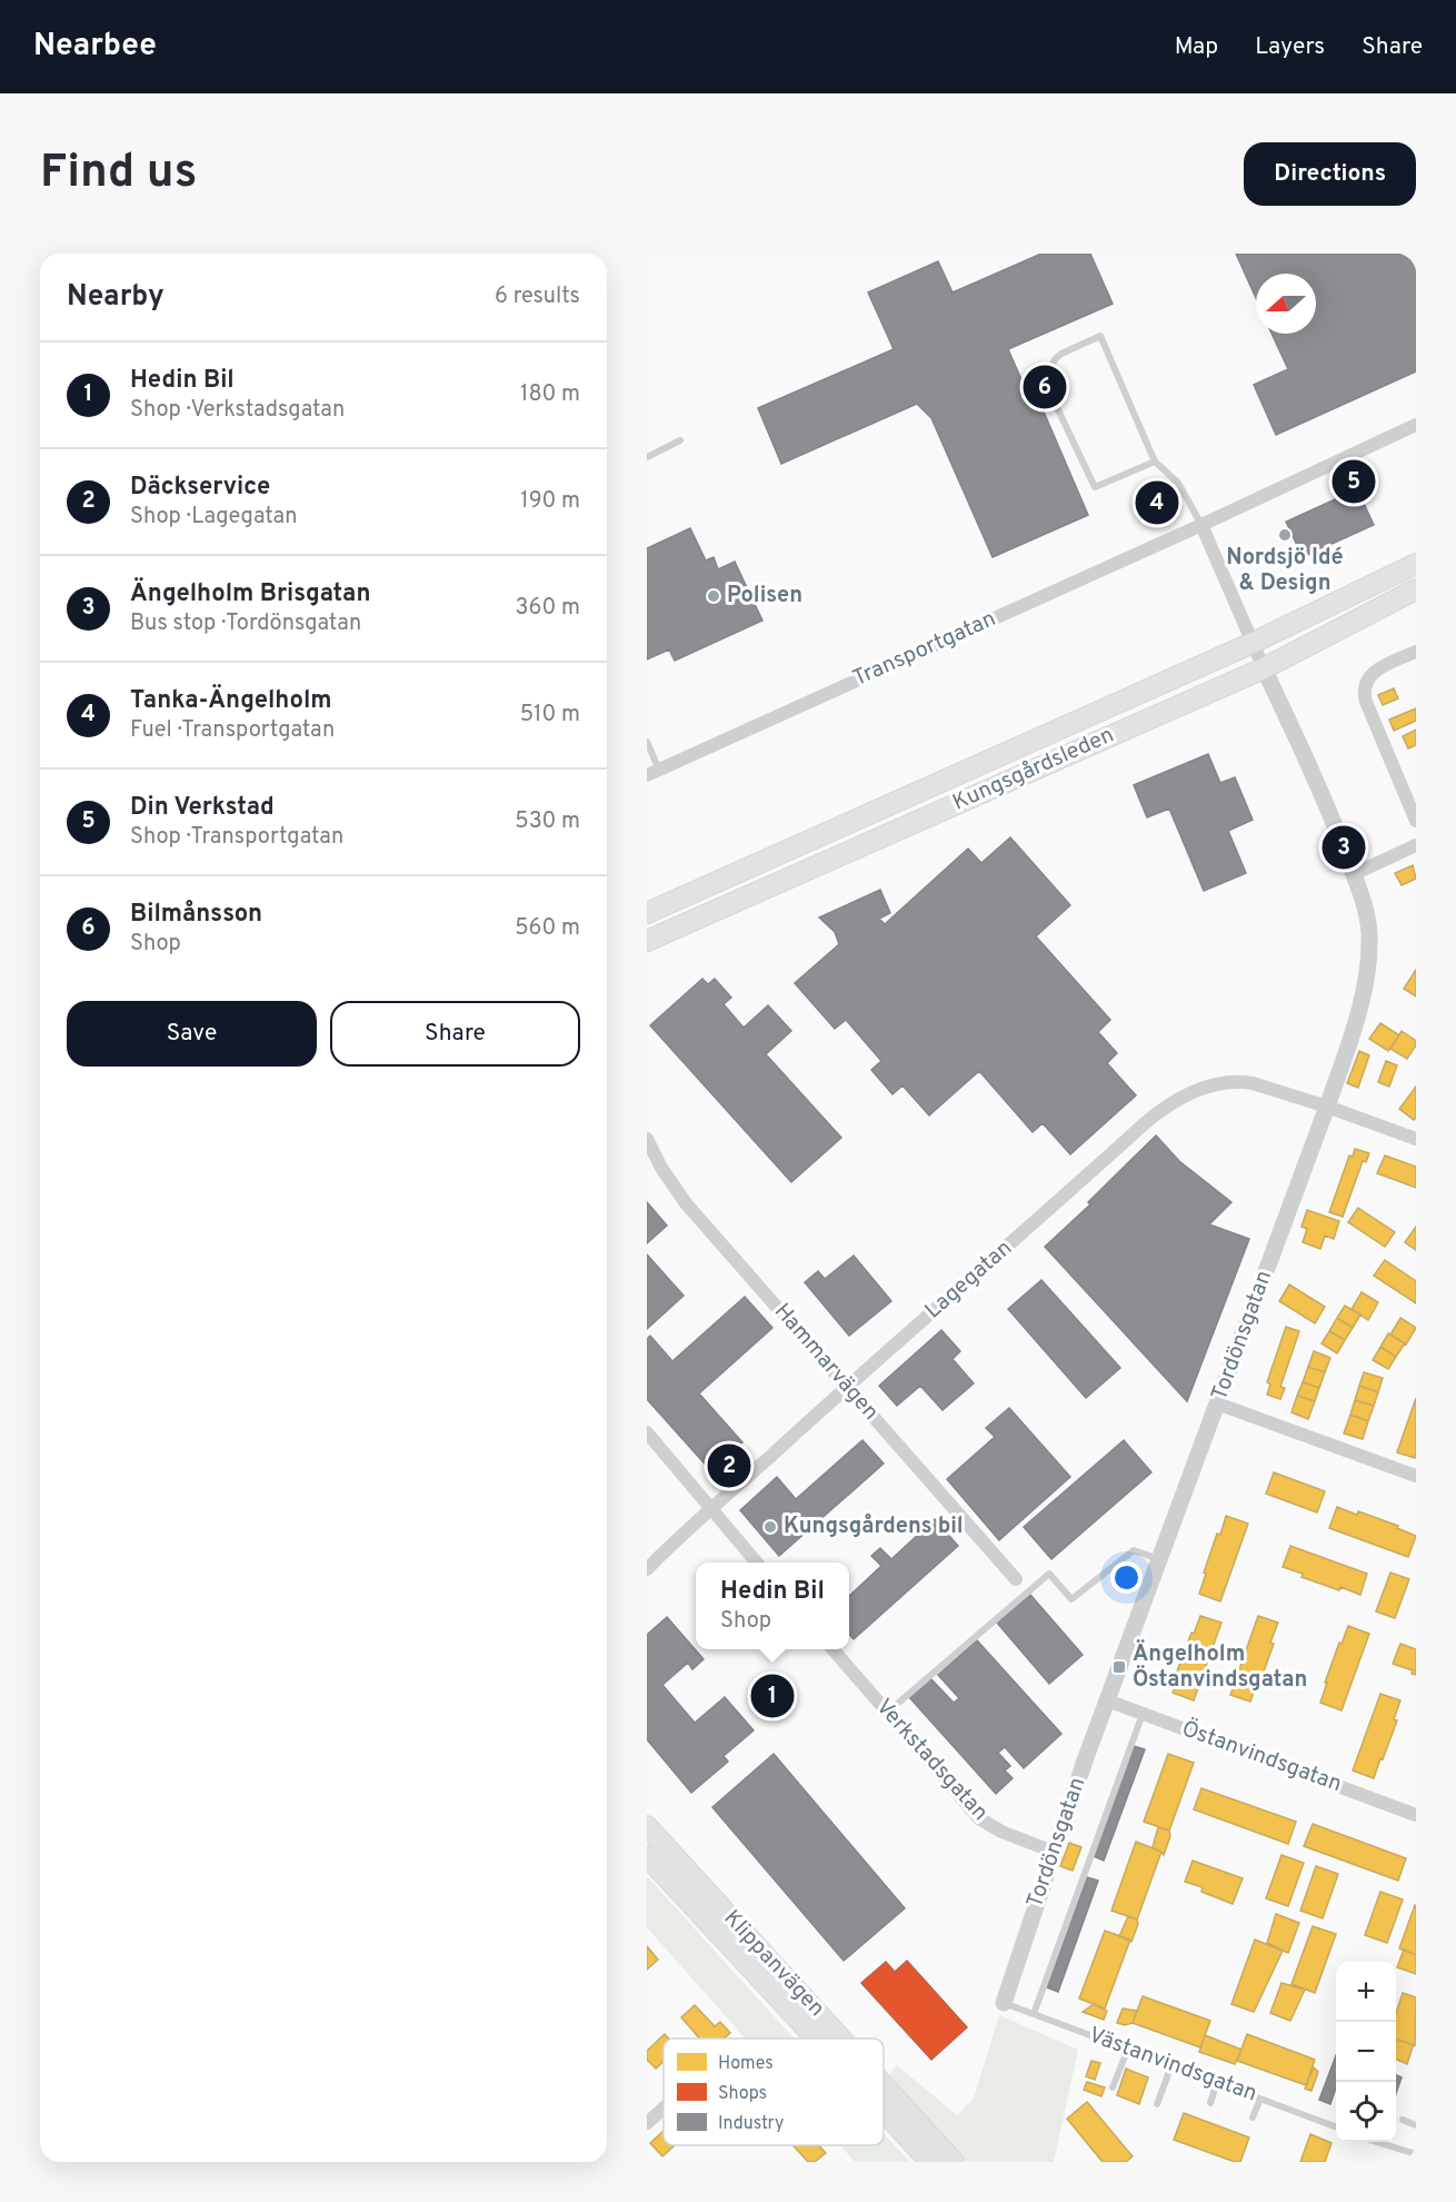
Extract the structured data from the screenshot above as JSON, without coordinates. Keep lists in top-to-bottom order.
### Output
{
  "streets": {
    "main road": ["Kungsgårdsleden", "Klippanvägen"],
    "street": [
      "Transportgatan",
      "Lagegatan",
      "Tordönsgatan",
      "Hammarvägen",
      "Östanvindsgatan",
      "Verkstadsgatan"
    ],
    "lane": ["Västanvindsgatan"]
  },
  "crossings": [
    ["Kungsgårdsleden", "Tordönsgatan"],
    ["Lagegatan", "Tordönsgatan"],
    ["Lagegatan", "Hammarvägen"],
    ["Tordönsgatan", "Östanvindsgatan"],
    ["Tordönsgatan", "Verkstadsgatan"],
    ["Tordönsgatan", "Västanvindsgatan"]
  ],
  "places": {
    "other": ["Nordsjö Idé & Design", "Polisen", "Kungsgårdens bil"],
    "transit": ["Ängelholm Östanvindsgatan"]
  },
  "legend": ["Homes", "Shops", "Industry"],
  "north": "left",
  "page": {
    "header": "Nearbee",
    "nav": ["Map", "Layers", "Share"],
    "buttons": [
      "Directions",
      ["Save", "Share"]
    ],
    "title": "Find us",
    "heading": ["Nearby", "6 results"],
    "list": [
      {
        "mark": "1",
        "name": "Hedin Bil",
        "note": "Shop · Verkstadsgatan",
        "value": "180 m"
      },
      {
        "mark": "2",
        "name": "Däckservice",
        "note": "Shop · Lagegatan",
        "value": "190 m"
      },
      {
        "mark": "3",
        "name": "Ängelholm Brisgatan",
        "note": "Bus stop · Tordönsgatan",
        "value": "360 m"
      },
      {
        "mark": "4",
        "name": "Tanka-Ängelholm",
        "note": "Fuel · Transportgatan",
        "value": "510 m"
      },
      {
        "mark": "5",
        "name": "Din Verkstad",
        "note": "Shop · Transportgatan",
        "value": "530 m"
      },
      {
        "mark": "6",
        "name": "Bilmånsson",
        "note": "Shop",
        "value": "560 m"
      }
    ],
    "pins": [
      "6",
      "5",
      "4",
      "3",
      "2",
      "1"
    ],
    "popup": ["Hedin Bil", "Shop"],
    "map_buttons": ["+", "−"]
  }
}
